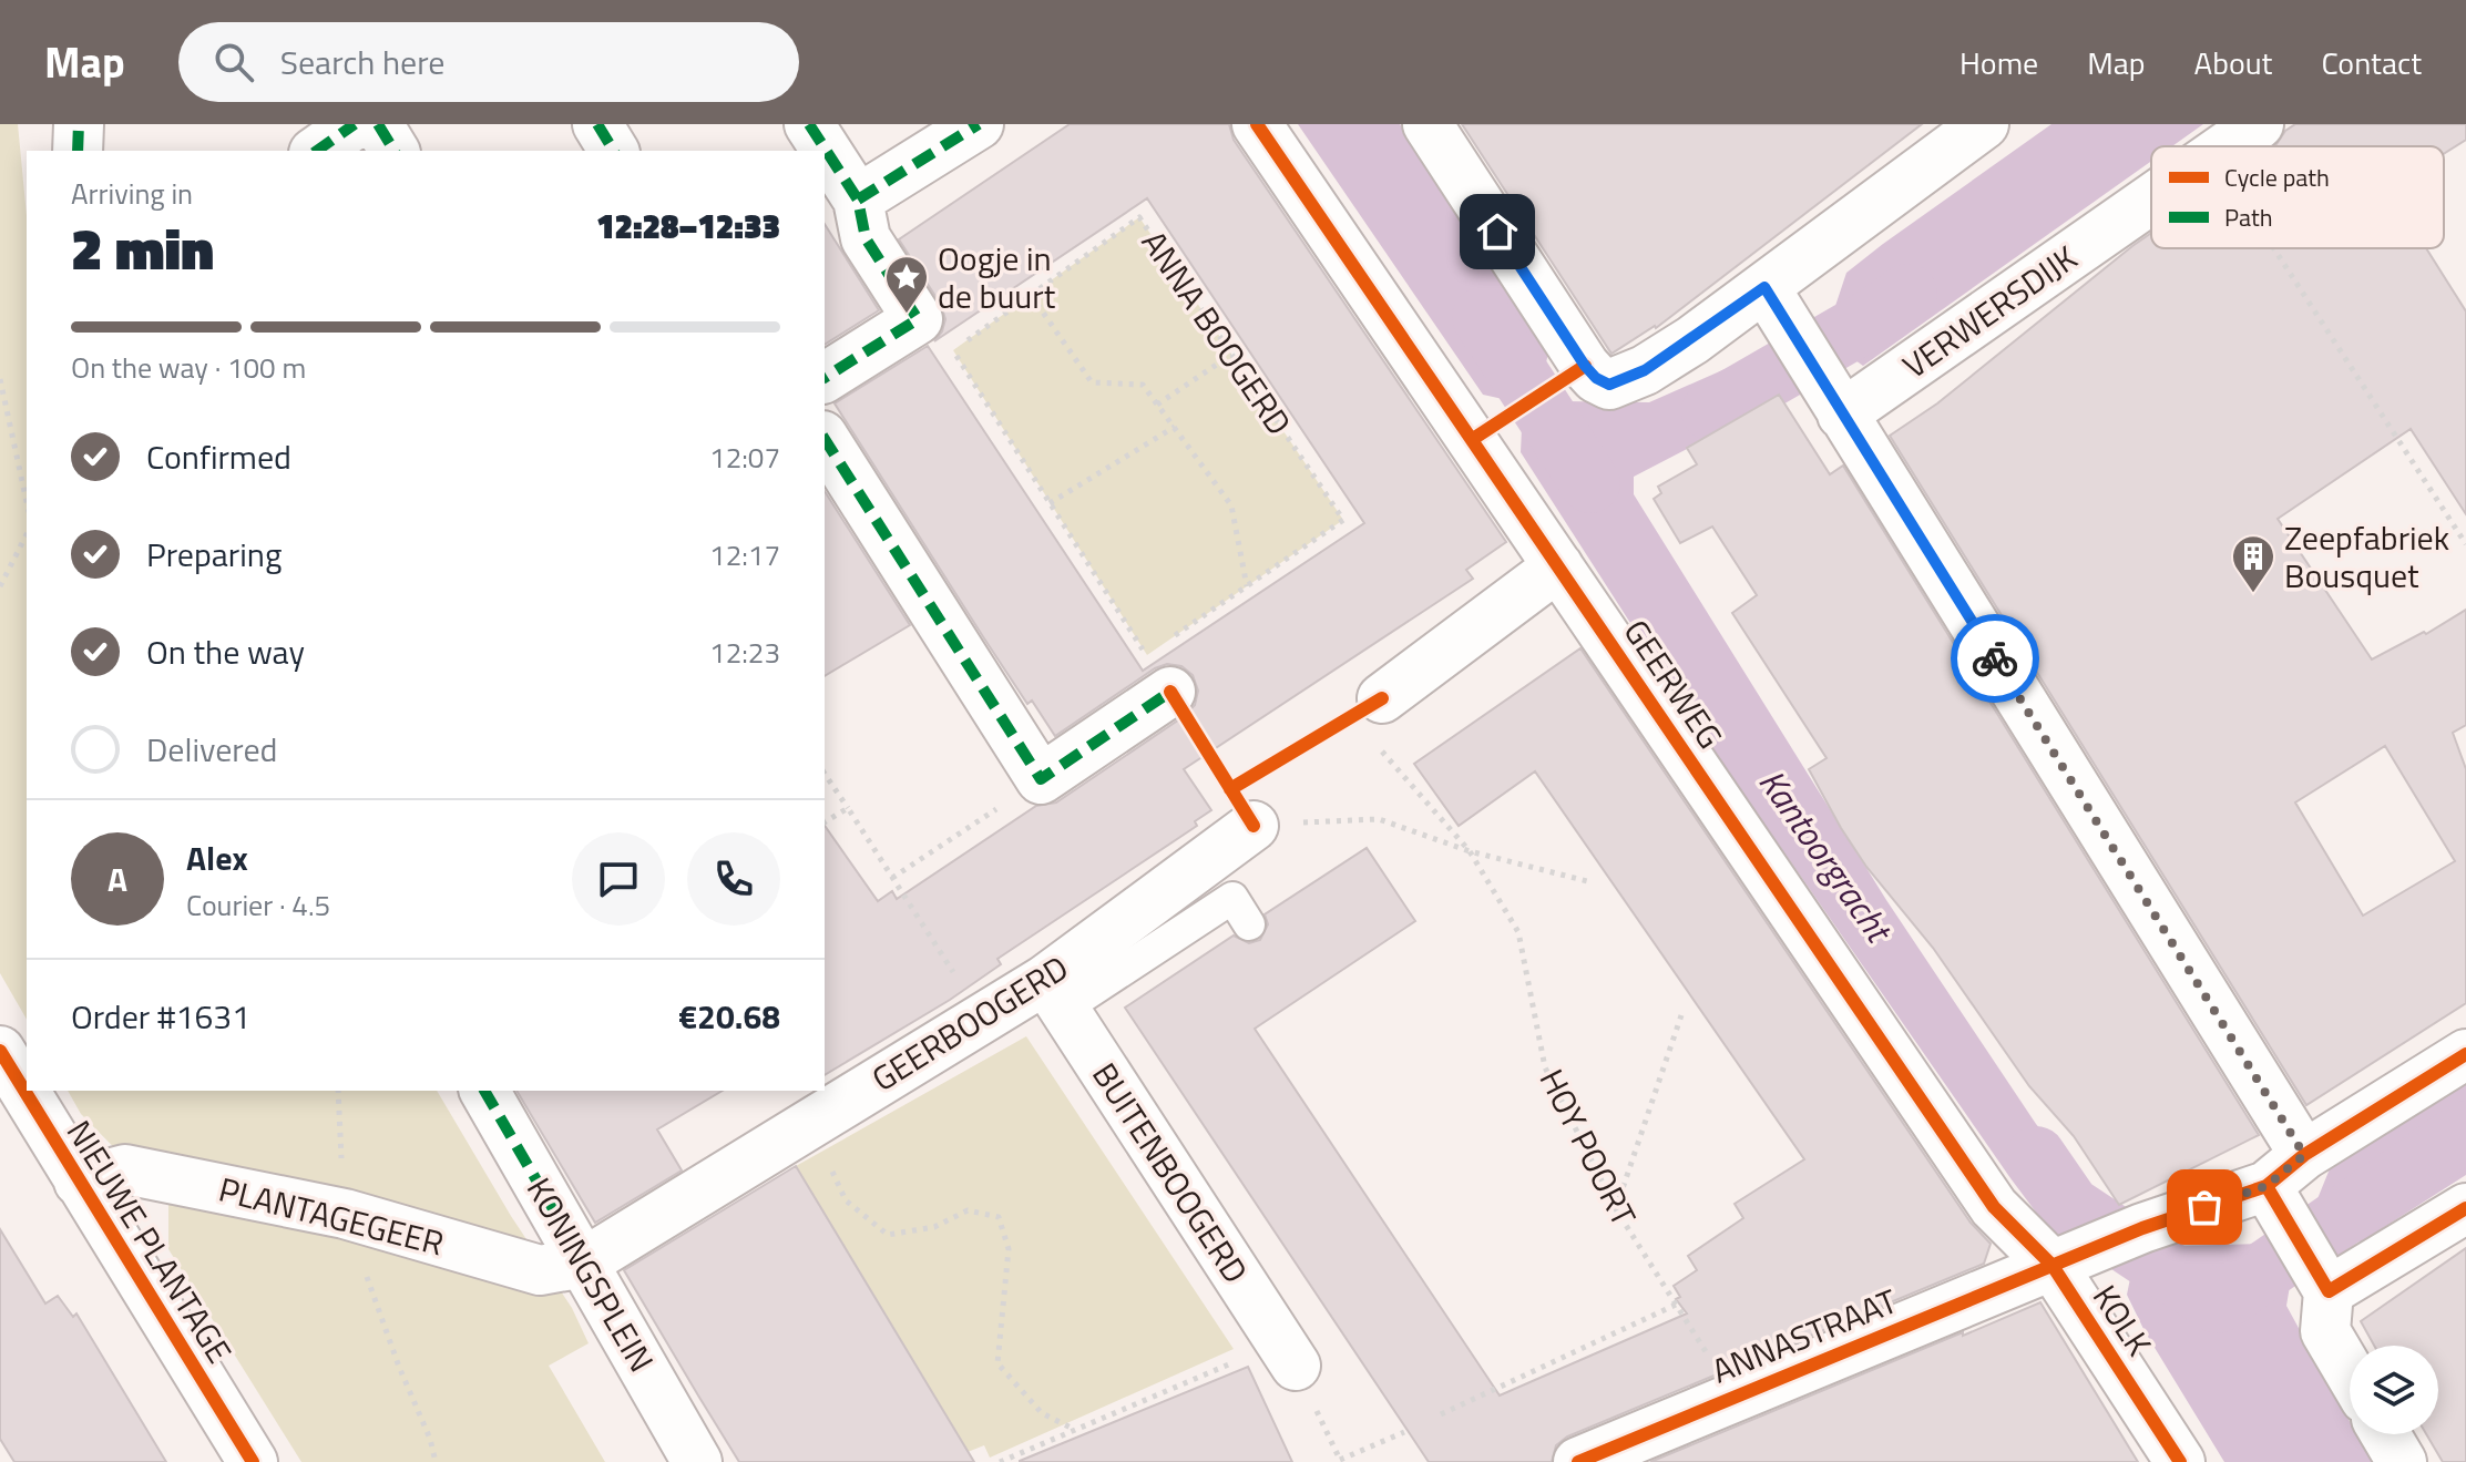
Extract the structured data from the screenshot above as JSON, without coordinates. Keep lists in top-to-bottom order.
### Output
{
  "streets": {
    "street": [
      "VERWERSDIJK",
      "GEERWEG",
      "GEERBOOGERD",
      "BUITENBOOGERD",
      "PLANTAGEGEER",
      "NIEUWE PLANTAGE",
      "KONINGSPLEIN",
      "KOLK",
      "ANNASTRAAT"
    ],
    "path": ["ANNA BOOGERD", "HOY POORT"]
  },
  "crossings": [
    ["GEERWEG", "KOLK"],
    ["GEERWEG", "ANNASTRAAT"],
    ["GEERBOOGERD", "BUITENBOOGERD"],
    ["GEERBOOGERD", "PLANTAGEGEER"],
    ["GEERBOOGERD", "KONINGSPLEIN"],
    ["HOY POORT", "ANNASTRAAT"],
    ["PLANTAGEGEER", "NIEUWE PLANTAGE"],
    ["PLANTAGEGEER", "KONINGSPLEIN"],
    ["KOLK", "ANNASTRAAT"]
  ],
  "water": ["Kantoorgracht"],
  "places": {
    "place": ["Oogje in de buurt"],
    "building": ["Zeepfabriek Bousquet"]
  },
  "legend": ["Cycle path", "Path"],
  "page": {
    "header": "Map",
    "search": "Search here",
    "nav": [
      "Home",
      "Map",
      "About",
      "Contact"
    ],
    "heading": ["2 min", "Arriving in", "12:28–12:33"],
    "panel": [
      "Alex",
      "Courier · 4.5",
      "Order #1631",
      "€20.68"
    ],
    "bar": "On the way · 100 m",
    "list": [
      ["Confirmed", "12:07"],
      ["Preparing", "12:17"],
      ["On the way", "12:23"],
      "Delivered"
    ],
    "round": "A"
  }
}
